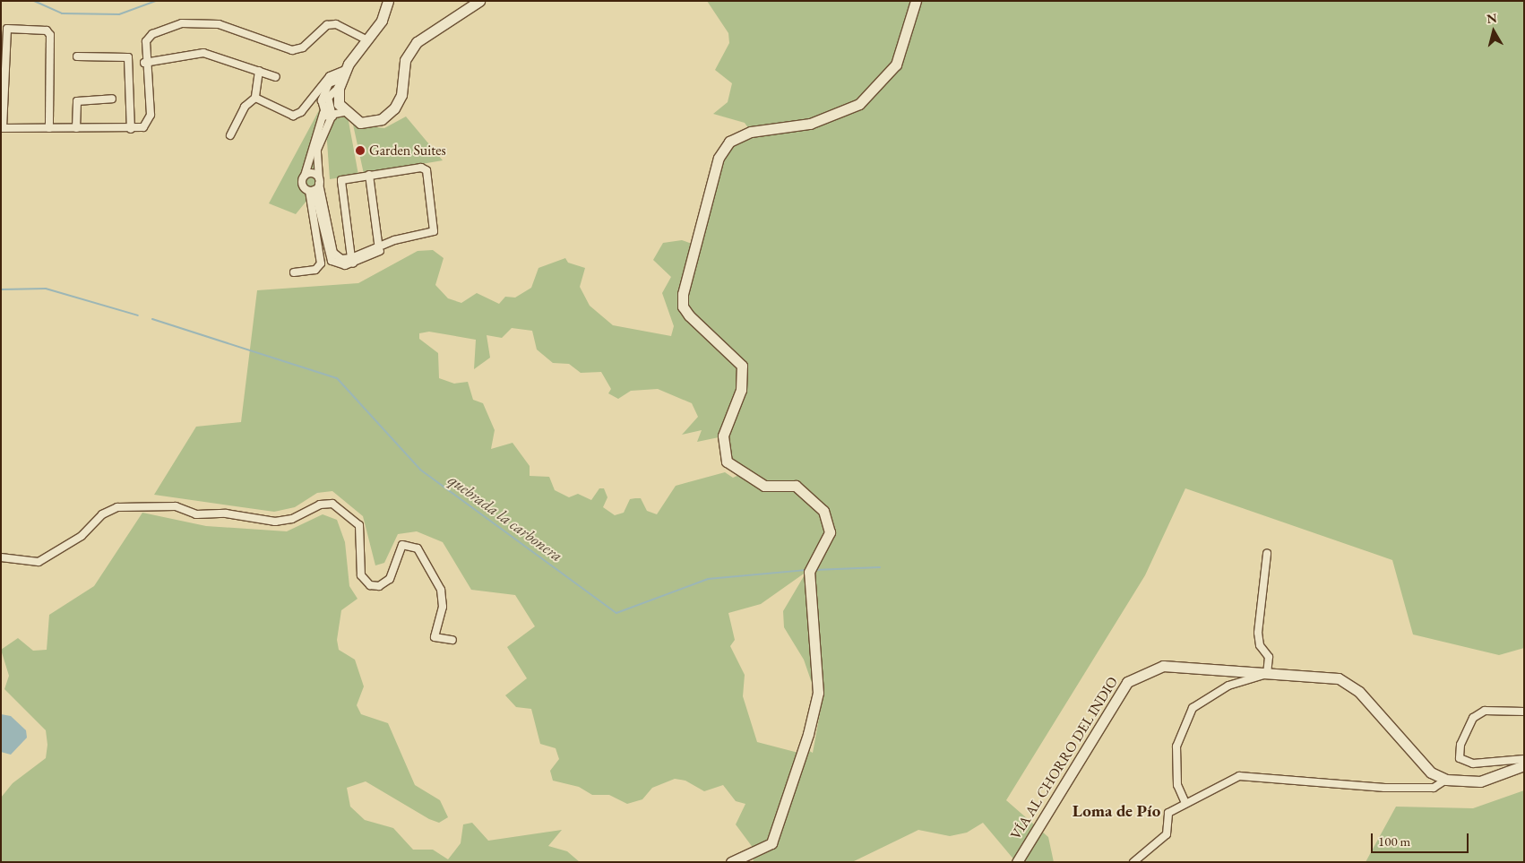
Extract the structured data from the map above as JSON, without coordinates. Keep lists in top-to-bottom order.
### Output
{
  "streets": {
    "street": ["VÍA AL CHORRO DEL INDIO"]
  },
  "districts": ["Loma de Pío"],
  "water": ["quebrada la carbonera"],
  "places": ["Garden Suites"],
  "scale_bar": "100 m",
  "north": "top"
}
